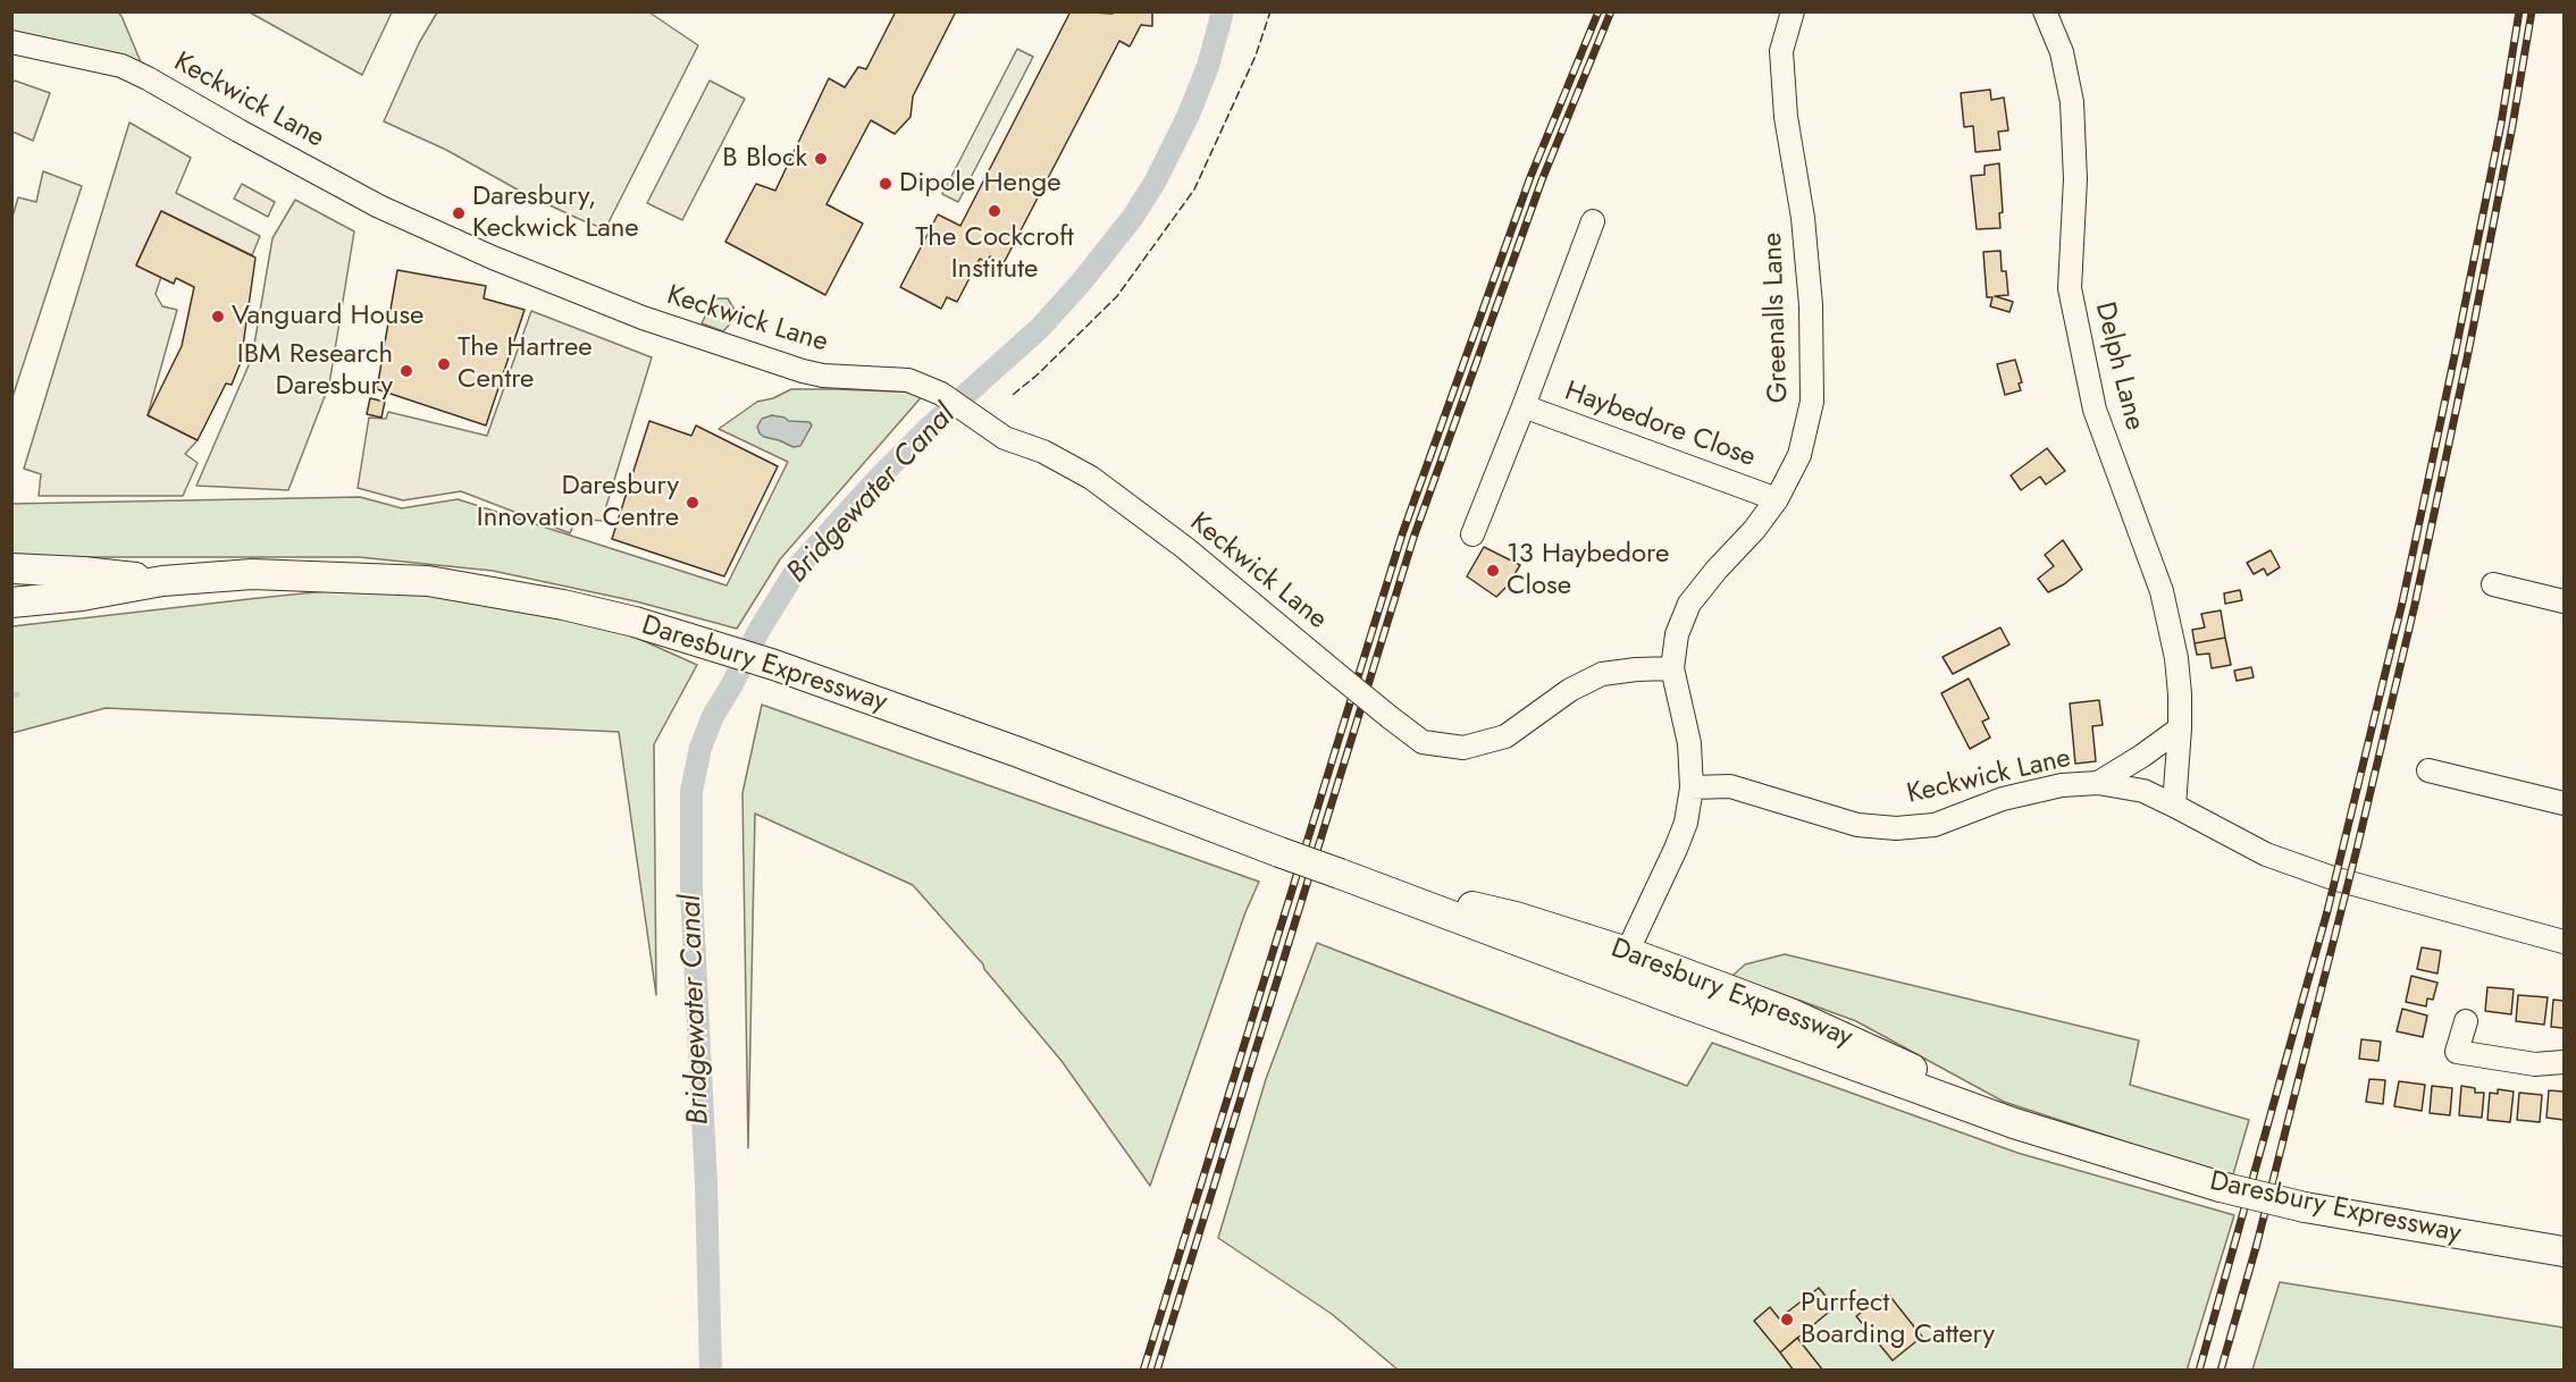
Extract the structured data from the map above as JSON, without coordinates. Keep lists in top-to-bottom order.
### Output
{
  "streets": {
    "main road": ["Daresbury Expressway"],
    "street": [
      "Keckwick Lane",
      "Greenalls Lane",
      "Delph Lane",
      "Haybedore Close"
    ]
  },
  "crossings": [
    ["Keckwick Lane", "Greenalls Lane"],
    ["Keckwick Lane", "Delph Lane"],
    ["Greenalls Lane", "Haybedore Close"]
  ],
  "water": ["Bridgewater Canal"],
  "places": [
    "B Block",
    "Dipole Henge",
    "The Cockcroft Institute",
    "Daresbury, Keckwick Lane",
    "Vanguard House",
    "The Hartree Centre",
    "IBM Research Daresbury",
    "Daresbury Innovation Centre",
    "13 Haybedore Close",
    "Purrfect Boarding Cattery"
  ]
}
